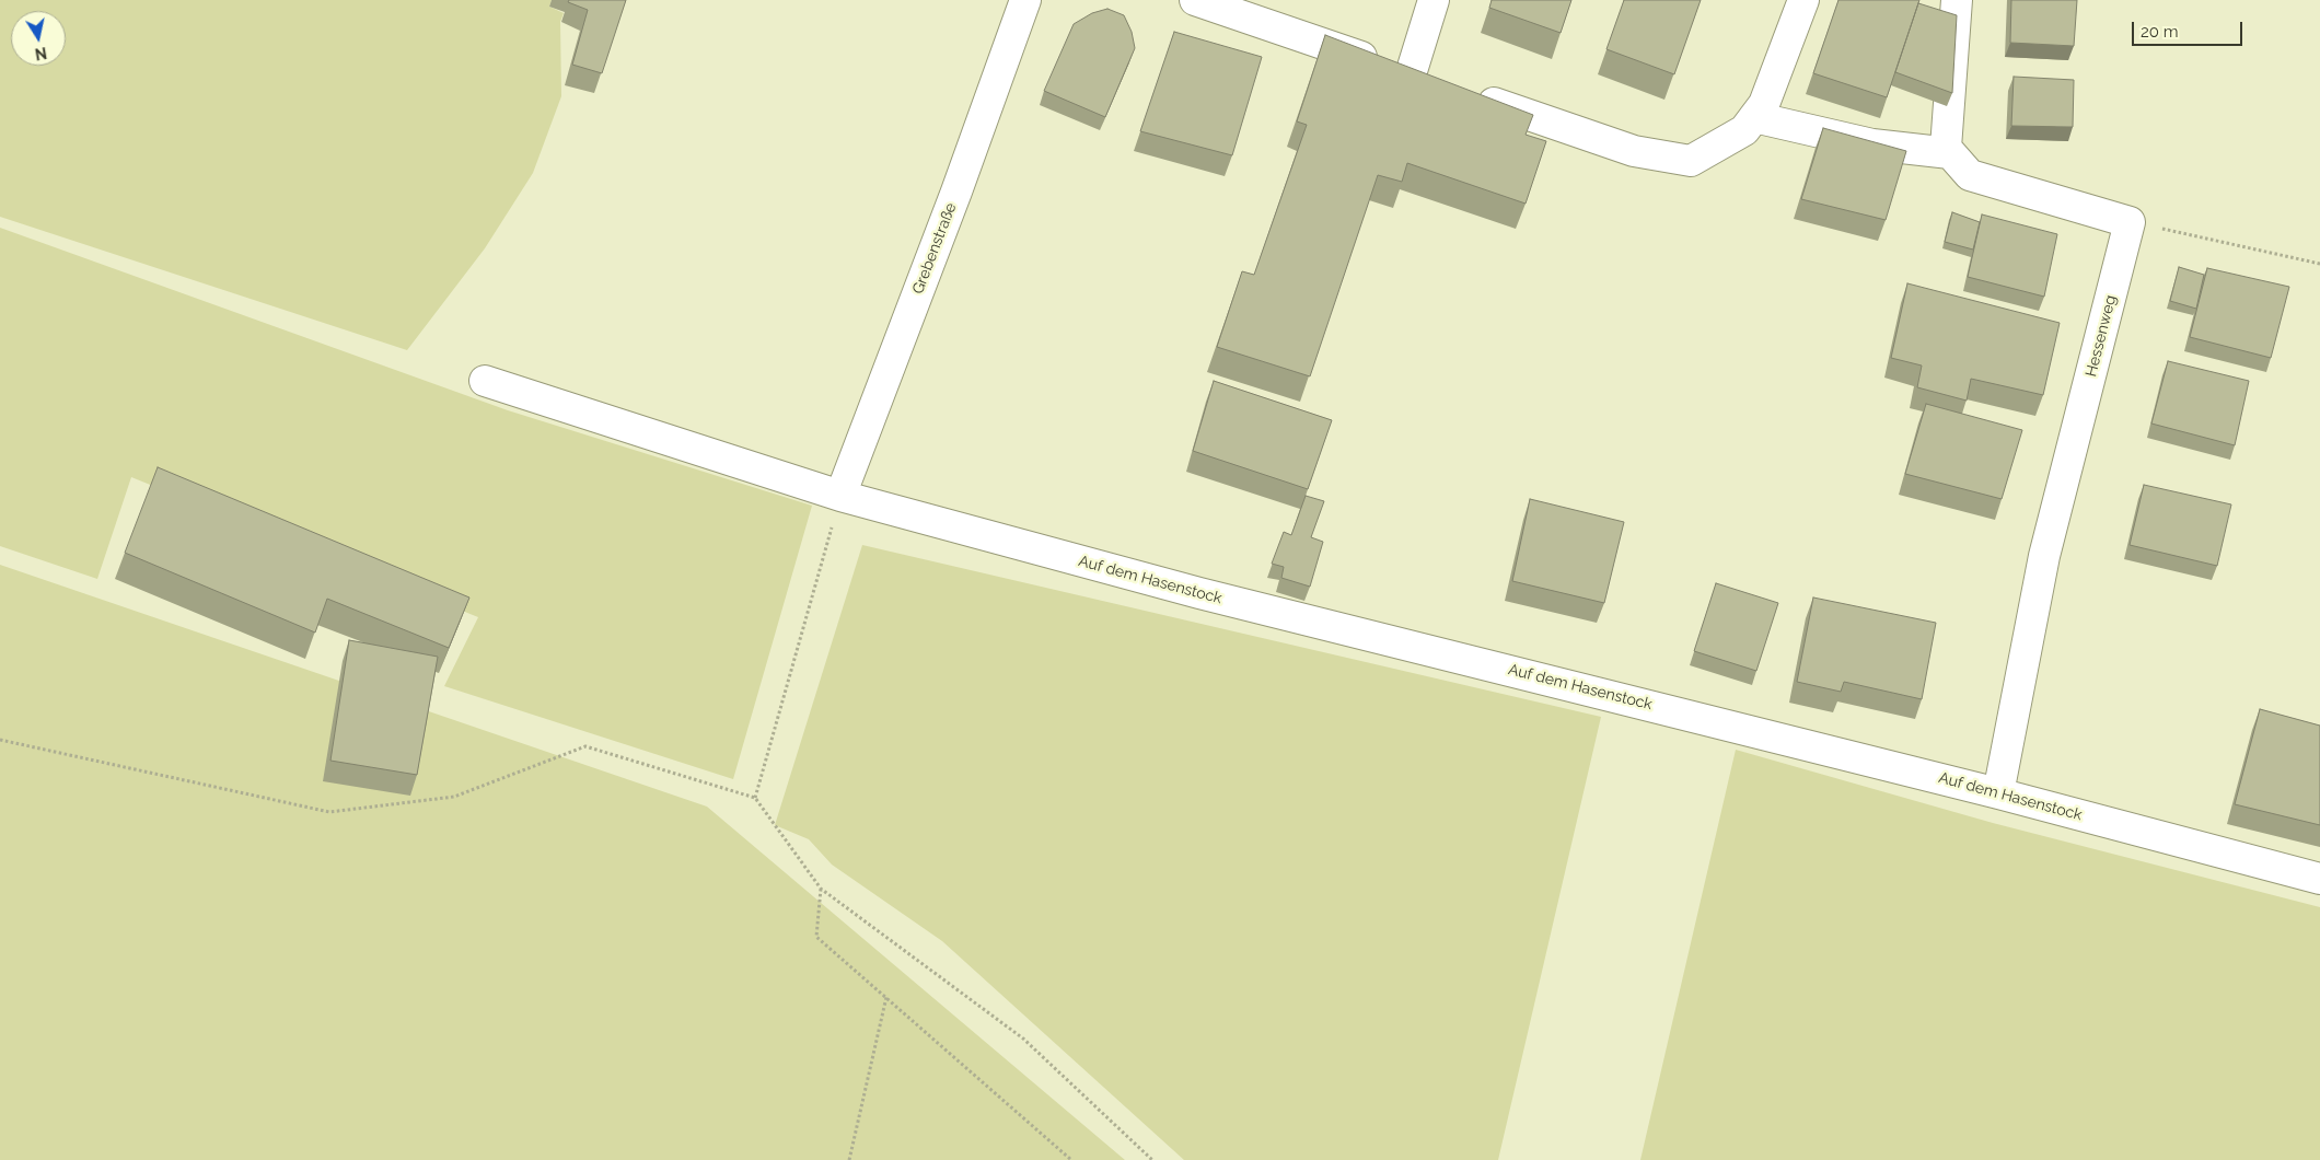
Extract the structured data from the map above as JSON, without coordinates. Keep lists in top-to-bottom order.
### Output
{
  "streets": {
    "street": ["Grebenstraße", "Hessenweg", "Auf dem Hasenstock"]
  },
  "crossings": [
    ["Grebenstraße", "Auf dem Hasenstock"],
    ["Hessenweg", "Auf dem Hasenstock"]
  ],
  "scale_bar": "20 m",
  "north": "bottom"
}
